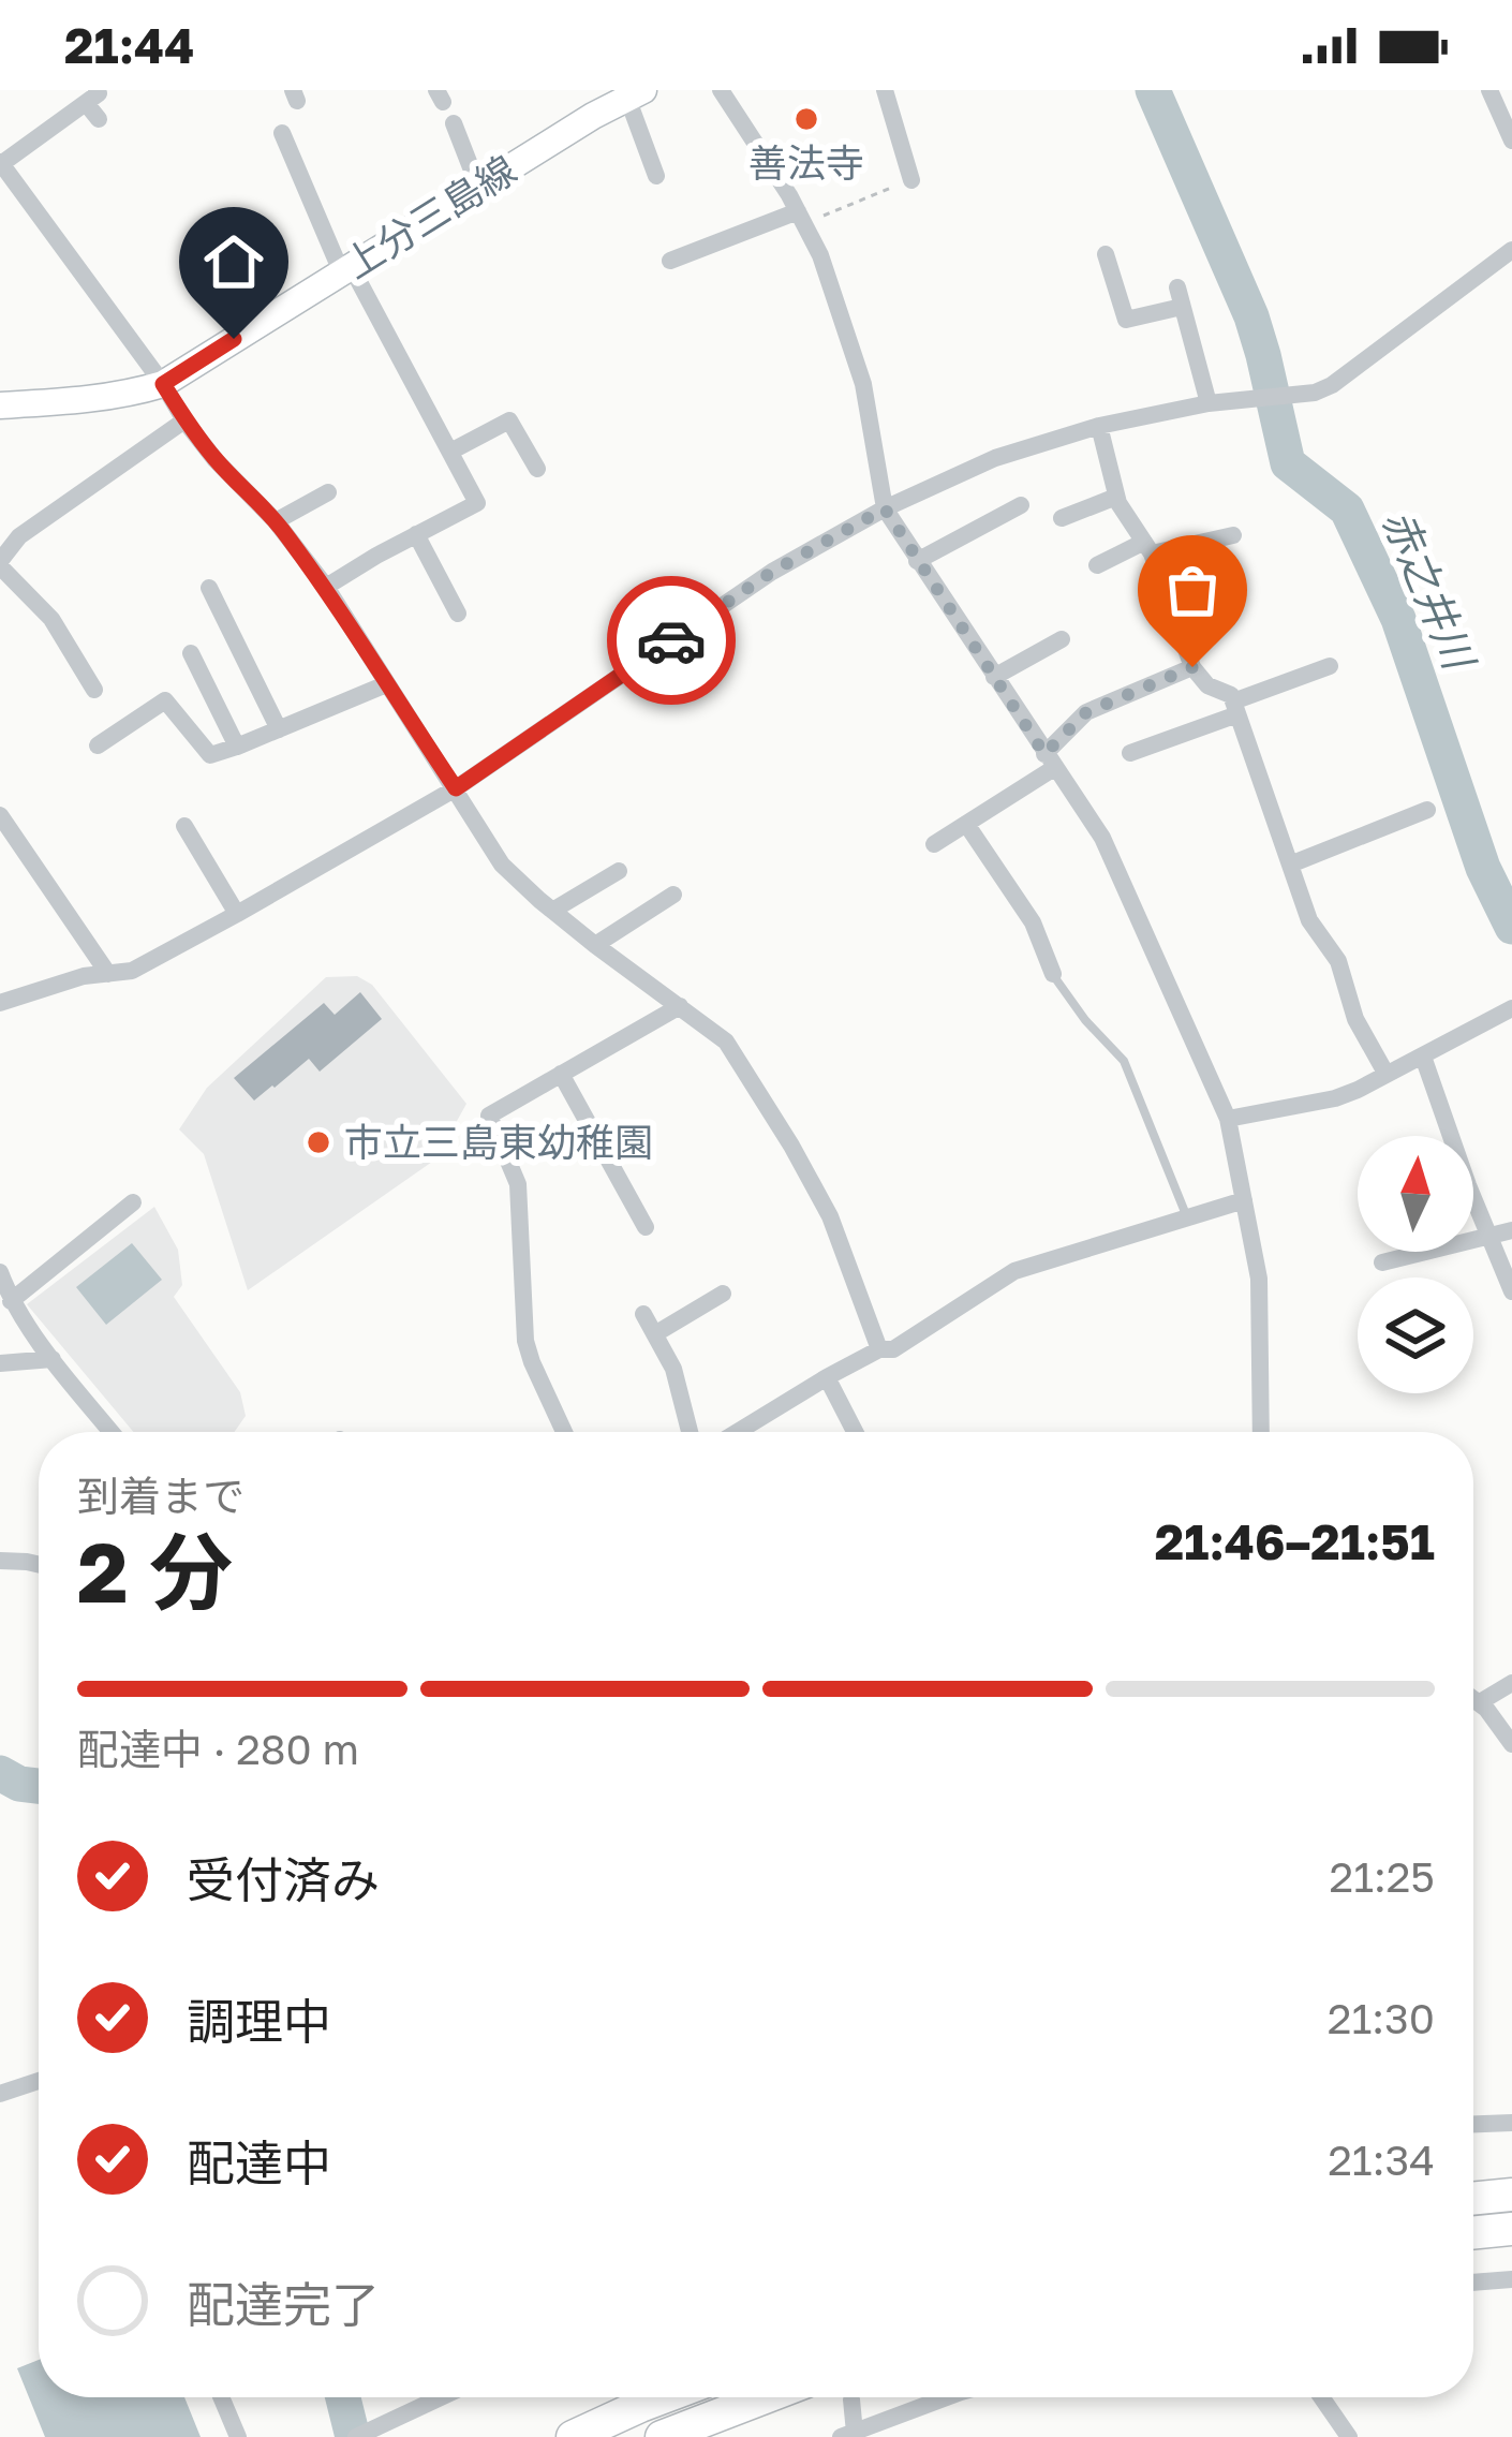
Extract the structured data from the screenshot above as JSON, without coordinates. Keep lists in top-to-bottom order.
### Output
{
  "streets": {
    "main road": ["上分三島線"]
  },
  "water": ["赤之井川"],
  "places": ["善法寺", "市立三島東幼稚園"],
  "north": "top",
  "page": {
    "status": "21:44",
    "heading": ["2 分", "到着まで", "21:46–21:51"],
    "bar": "配達中 · 280 m",
    "list": [
      ["受付済み", "21:25"],
      ["調理中", "21:30"],
      ["配達中", "21:34"],
      "配達完了"
    ]
  }
}
